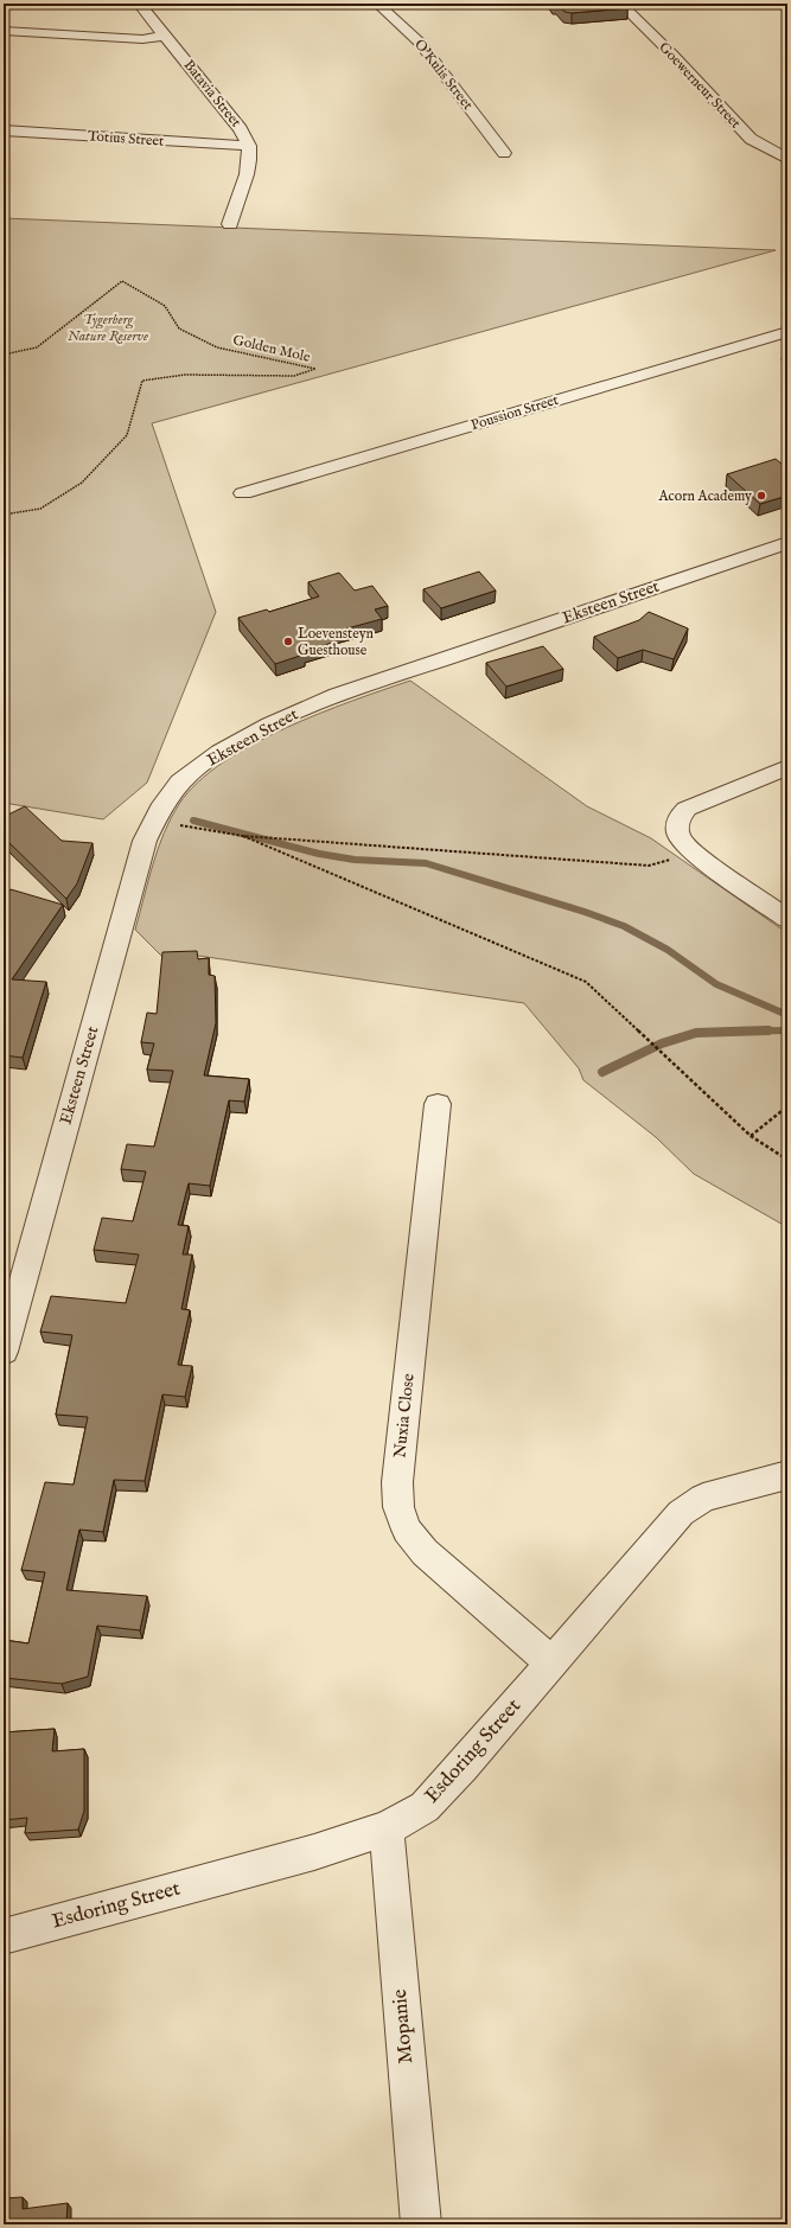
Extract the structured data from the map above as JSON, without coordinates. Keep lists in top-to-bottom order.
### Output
{
  "streets": {
    "street": [
      "O'Kulis Street",
      "Goewerneur Street",
      "Batavia Street",
      "Totius Street",
      "Poussion Street",
      "Eksteen Street",
      "Nuxia Close",
      "Esdoring Street",
      "Mopanie"
    ],
    "path": ["Golden Mole"]
  },
  "crossings": [
    ["Batavia Street", "Totius Street"],
    ["Nuxia Close", "Esdoring Street"],
    ["Esdoring Street", "Mopanie"]
  ],
  "parks": ["Tygerberg Nature Reserve"],
  "places": ["Acorn Academy", "Loevensteyn Guesthouse"]
}
